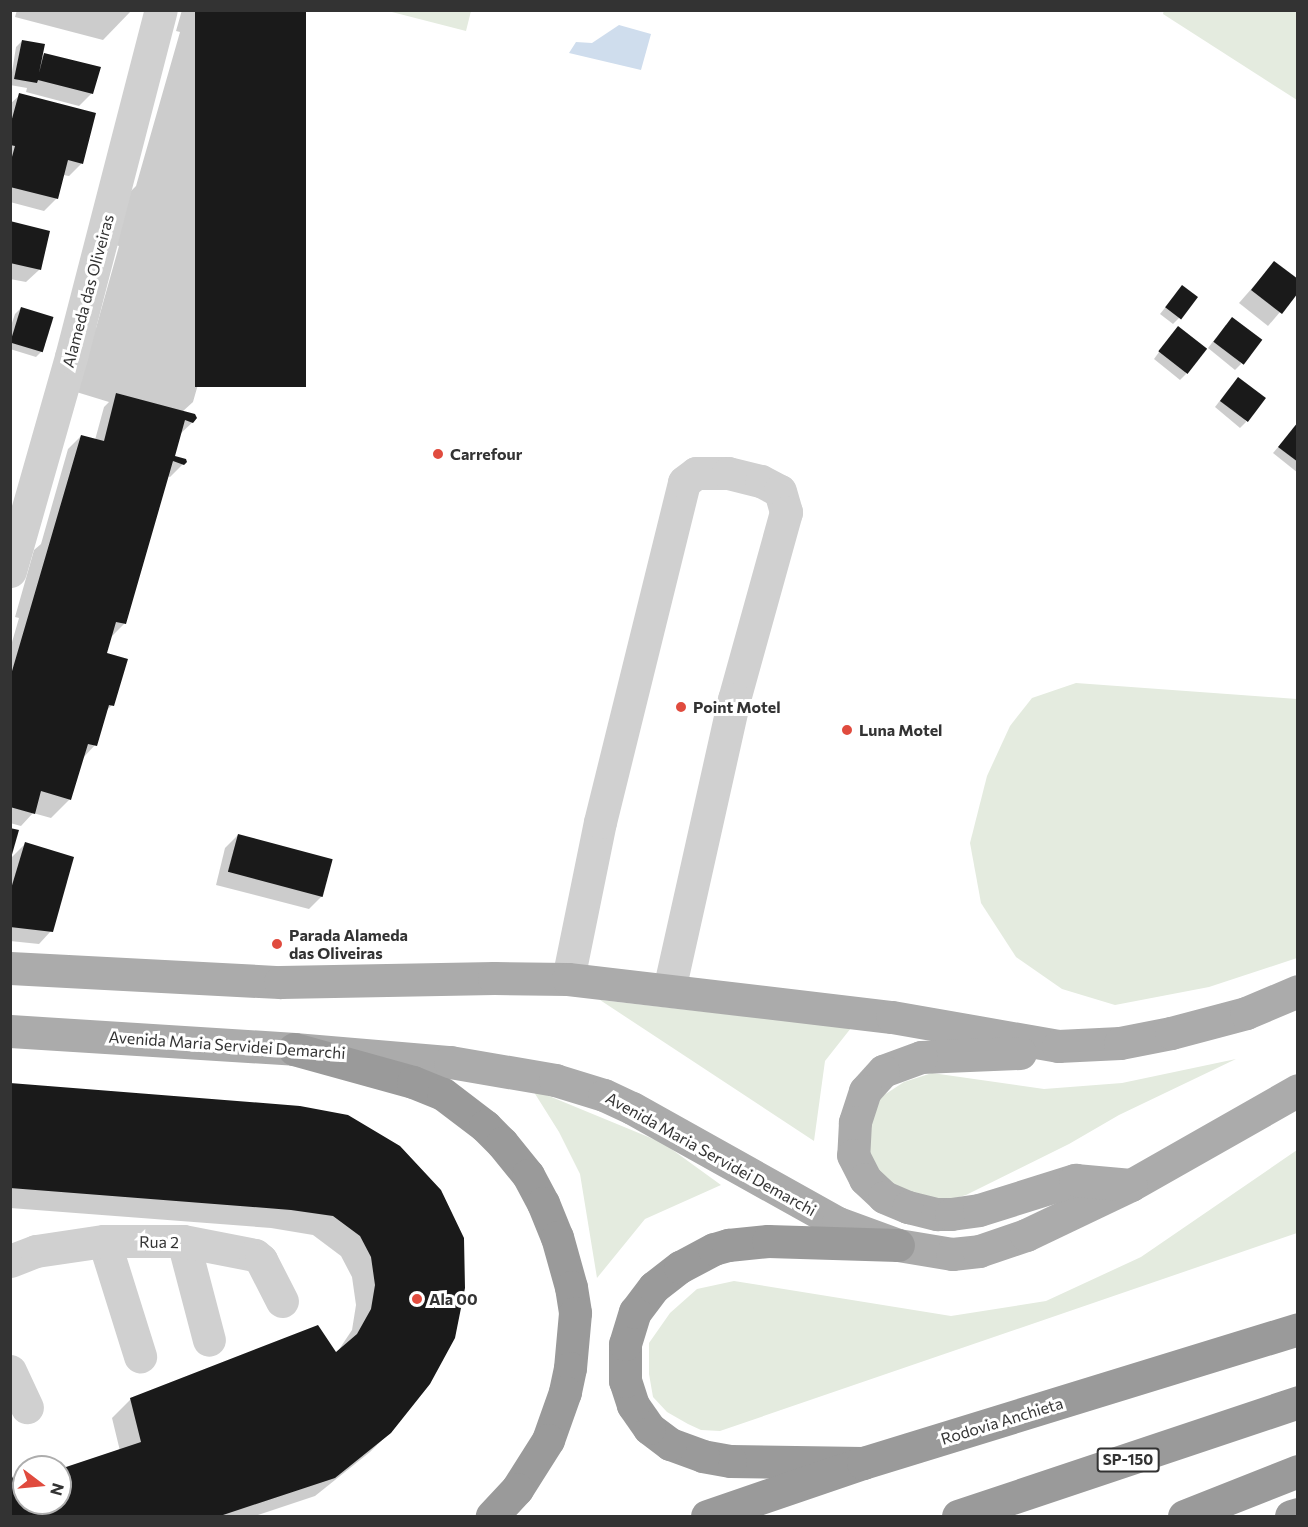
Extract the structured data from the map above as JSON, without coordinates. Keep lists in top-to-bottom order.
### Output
{
  "streets": {
    "highway": ["Rodovia Anchieta", "SP-150"],
    "main road": ["Avenida Maria Servidei Demarchi"],
    "street": ["Alameda das Oliveiras", "Rua 2"]
  },
  "places": [
    "Carrefour",
    "Point Motel",
    "Luna Motel",
    "Parada Alameda das Oliveiras",
    "Ala 00"
  ],
  "north": "right"
}
